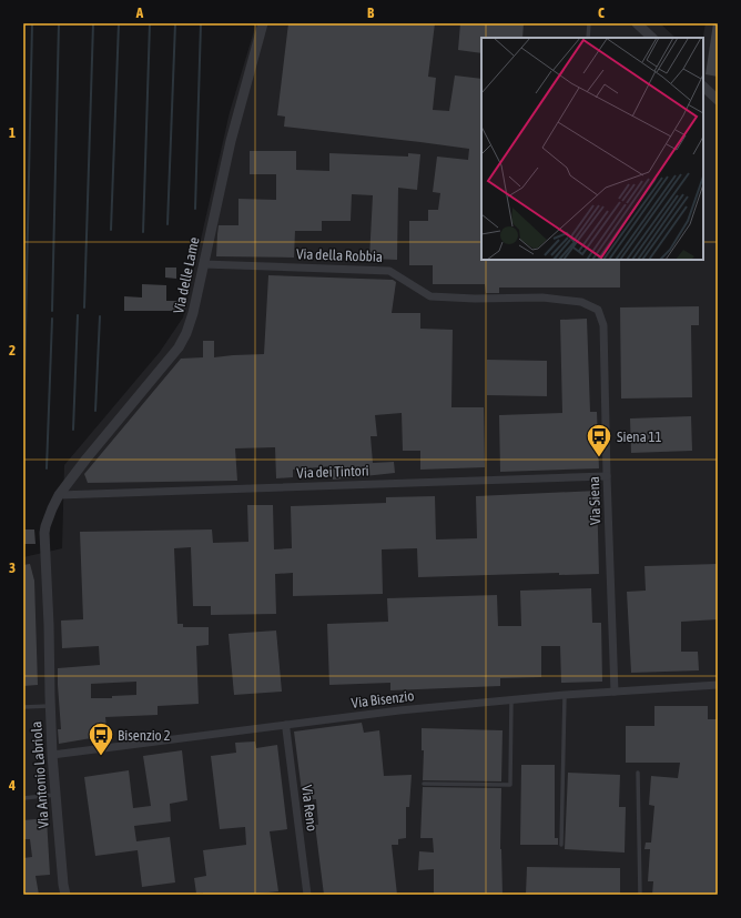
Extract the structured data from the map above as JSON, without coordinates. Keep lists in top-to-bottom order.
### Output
{
  "streets": {
    "street": [
      "Via della Robbia",
      "Via delle Lame",
      "Via dei Tintori",
      "Via Siena",
      "Via Bisenzio",
      "Via Antonio Labriola",
      "Via Reno"
    ]
  },
  "crossings": [
    ["Via della Robbia", "Via delle Lame"],
    ["Via della Robbia", "Via Siena"],
    ["Via delle Lame", "Via dei Tintori"],
    ["Via delle Lame", "Via Antonio Labriola"],
    ["Via dei Tintori", "Via Siena"],
    ["Via dei Tintori", "Via Antonio Labriola"],
    ["Via Siena", "Via Bisenzio"],
    ["Via Bisenzio", "Via Antonio Labriola"],
    ["Via Bisenzio", "Via Reno"]
  ],
  "places": {
    "bus stop": ["Siena 11", "Bisenzio 2"]
  },
  "grid": {
    "columns": ["A", "B", "C"],
    "rows": [
      "1",
      "2",
      "3",
      "4"
    ]
  }
}
